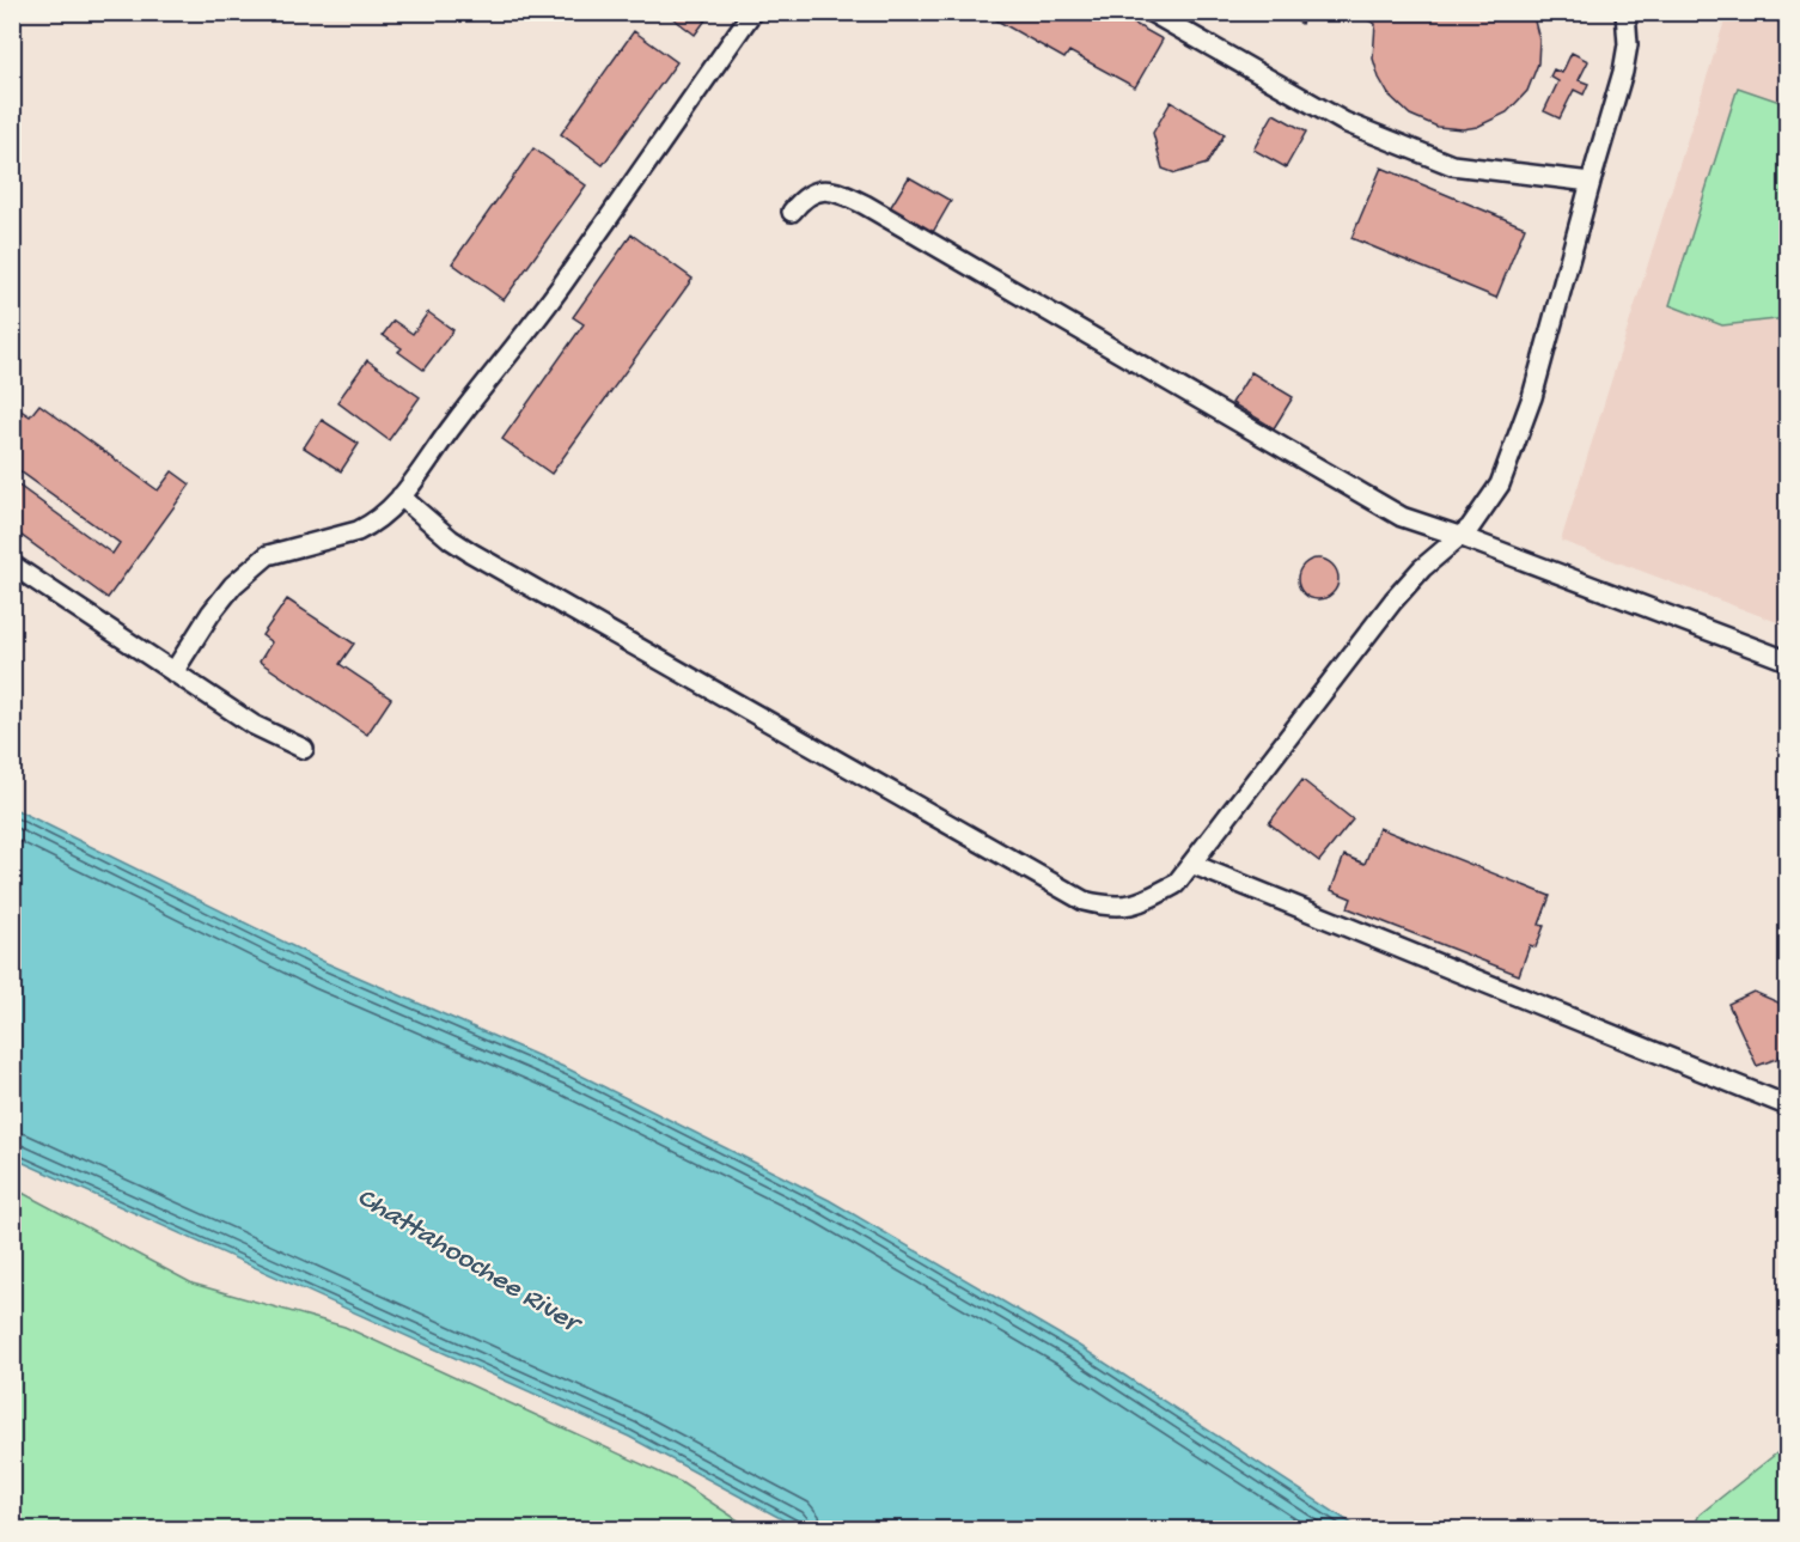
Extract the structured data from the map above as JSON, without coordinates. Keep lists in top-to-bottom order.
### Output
{
  "water": ["Chattahoochee River"]
}
